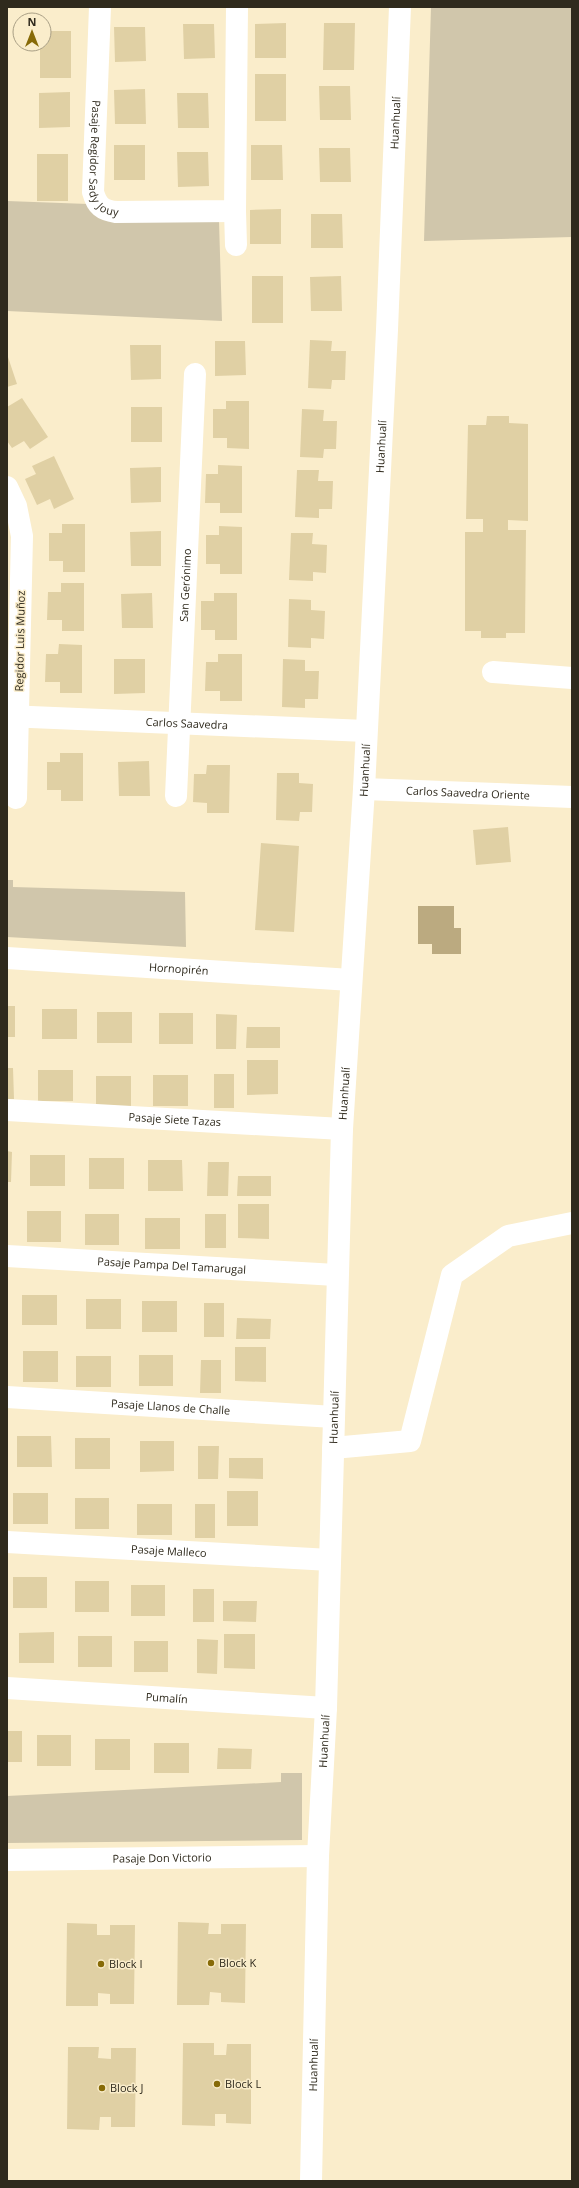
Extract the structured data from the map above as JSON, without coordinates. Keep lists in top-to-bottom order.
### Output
{
  "streets": {
    "street": [
      "Huanhualí",
      "Pasaje Regidor Sady Jouy",
      "San Gerónimo",
      "Regidor Luis Muñoz",
      "Carlos Saavedra",
      "Carlos Saavedra Oriente",
      "Hornopirén",
      "Pasaje Siete Tazas",
      "Pasaje Pampa Del Tamarugal",
      "Pasaje Llanos de Challe",
      "Pasaje Malleco",
      "Pumalín",
      "Pasaje Don Victorio"
    ]
  },
  "crossings": [
    ["Huanhualí", "Carlos Saavedra"],
    ["Huanhualí", "Carlos Saavedra Oriente"],
    ["Huanhualí", "Hornopirén"],
    ["Huanhualí", "Pasaje Siete Tazas"],
    ["Huanhualí", "Pasaje Pampa Del Tamarugal"],
    ["Huanhualí", "Pasaje Llanos de Challe"],
    ["Huanhualí", "Pasaje Malleco"],
    ["Huanhualí", "Pumalín"],
    ["Huanhualí", "Pasaje Don Victorio"],
    ["San Gerónimo", "Carlos Saavedra"],
    ["Regidor Luis Muñoz", "Carlos Saavedra"]
  ],
  "places": [
    "Block K",
    "Block I",
    "Block L",
    "Block J"
  ],
  "north": "top"
}
